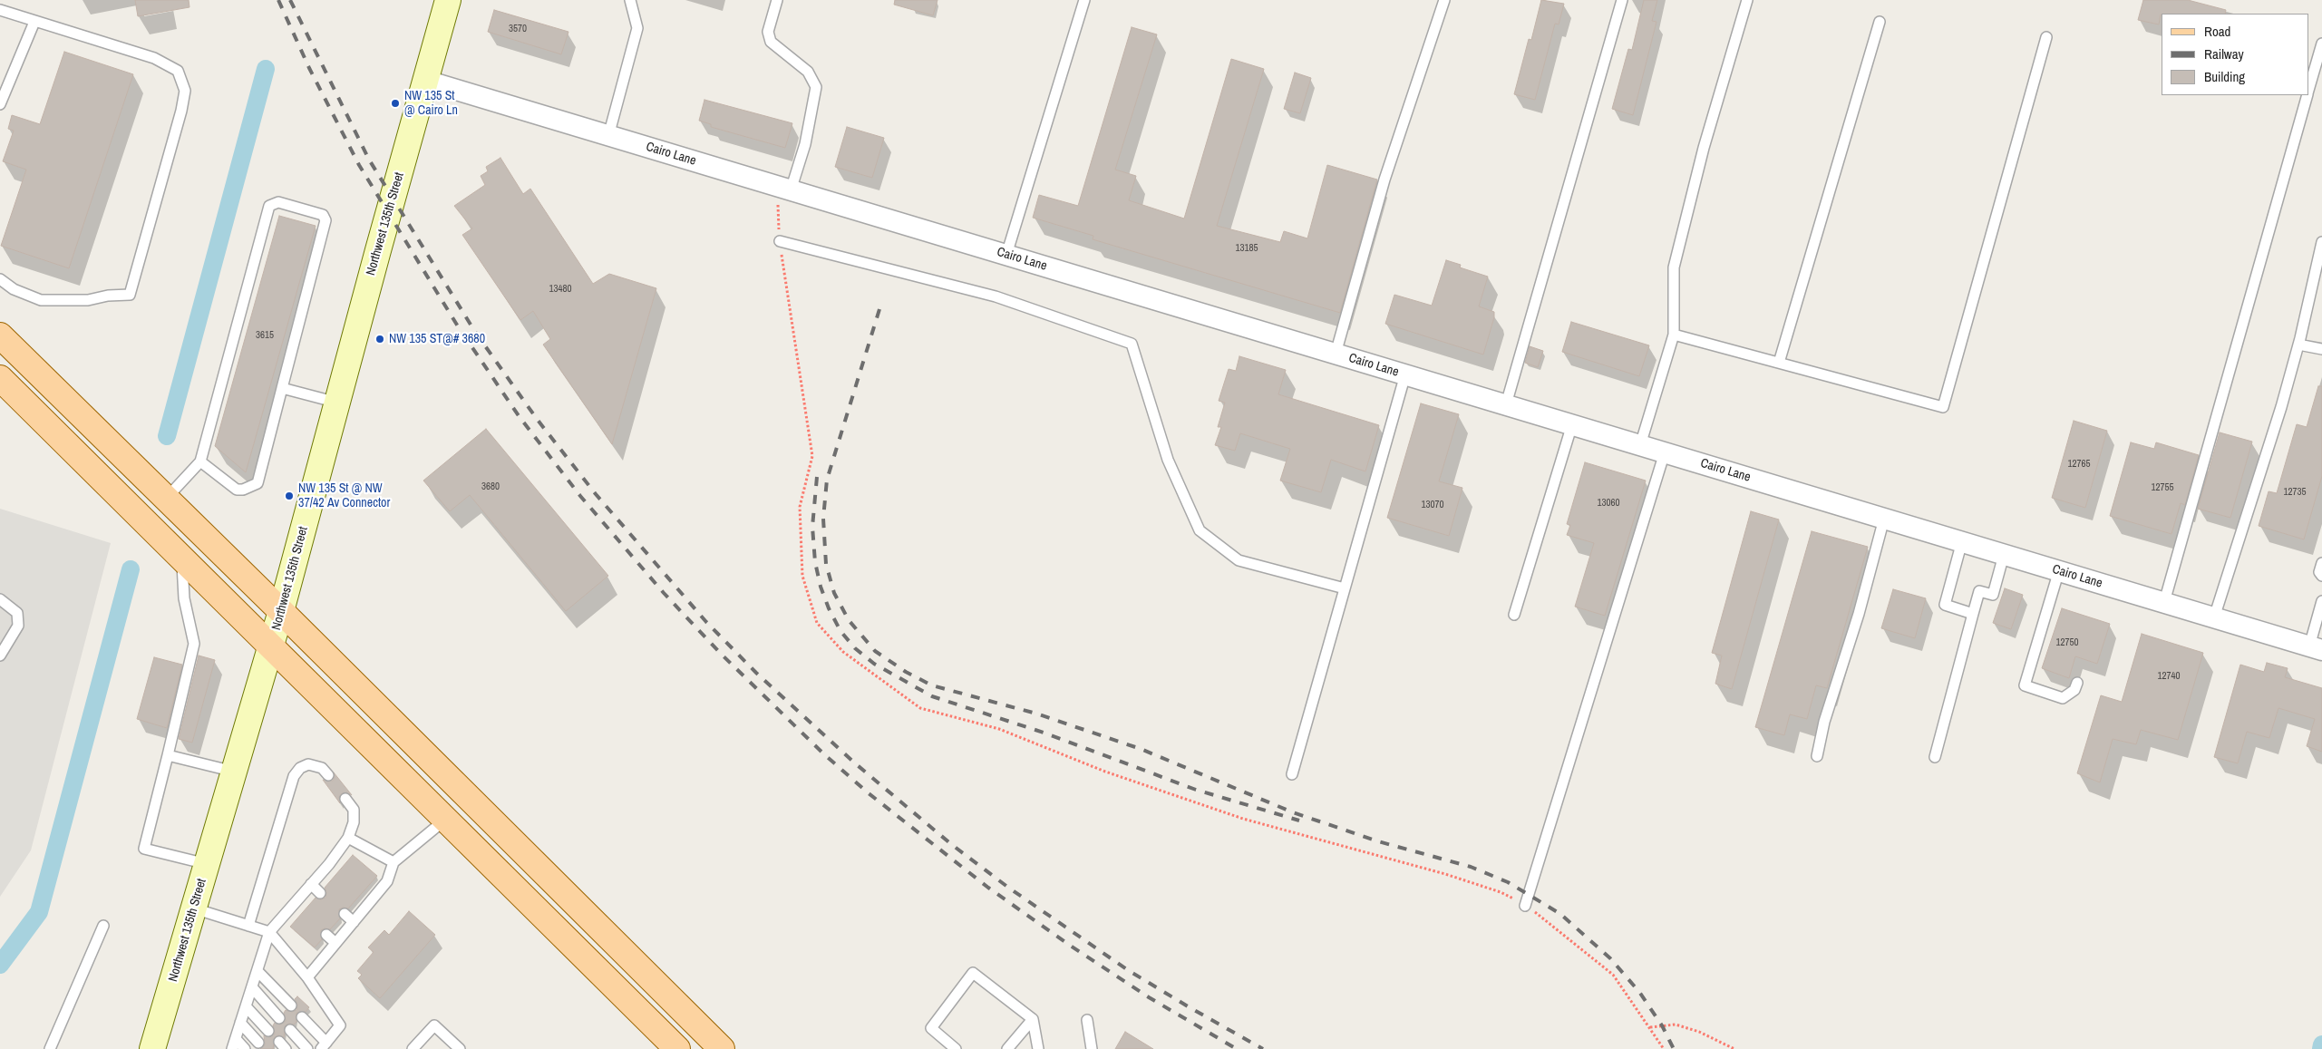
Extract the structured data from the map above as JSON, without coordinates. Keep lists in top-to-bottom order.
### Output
{
  "streets": {
    "main road": ["Northwest 135th Street"],
    "street": ["Cairo Lane"]
  },
  "crossings": [
    ["Cairo Lane", "Northwest 135th Street"]
  ],
  "places": ["NW 135 St @ Cairo Ln", "NW 135 ST@# 3680", "NW 135 St @ NW 37/42 Av Connector"],
  "house_numbers": [
    "3570",
    "13185",
    "13480",
    "3615",
    "12765",
    "3680",
    "12755",
    "12735",
    "13060",
    "13070",
    "12750",
    "12740"
  ],
  "legend": ["Road", "Railway", "Building"]
}
